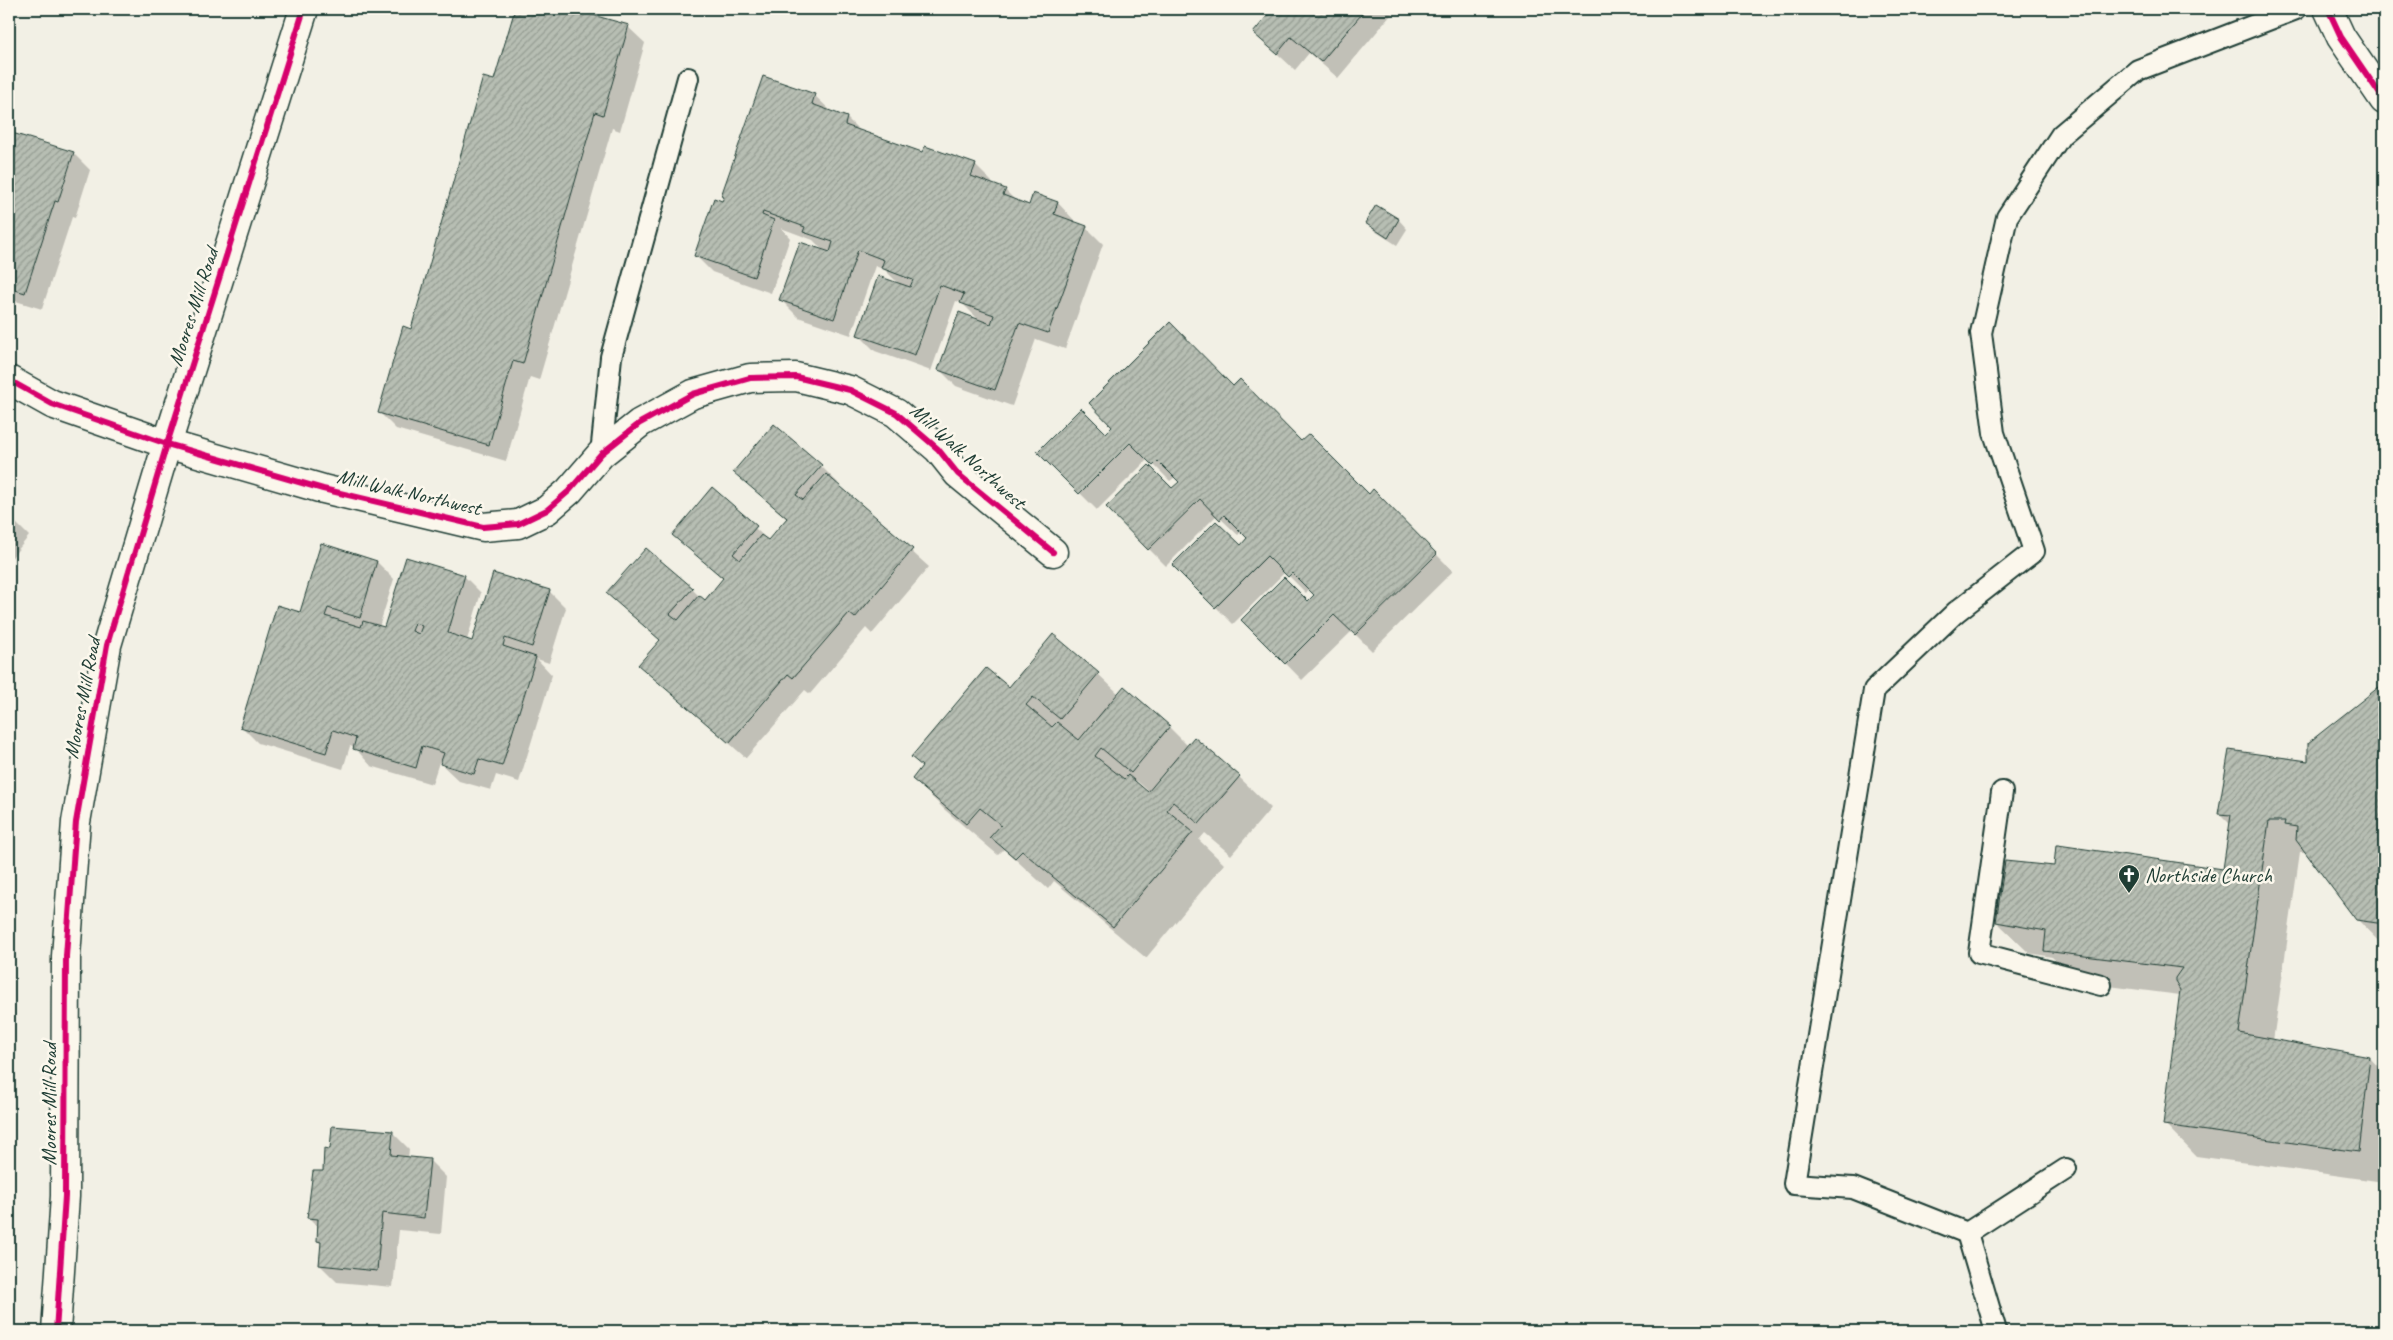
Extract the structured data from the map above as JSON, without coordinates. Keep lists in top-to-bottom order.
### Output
{
  "streets": {
    "street": ["Moores Mill Road", "Mill Walk Northwest"]
  },
  "crossings": [
    ["Moores Mill Road", "Mill Walk Northwest"]
  ],
  "places": {
    "church": ["Northside Church"]
  }
}
